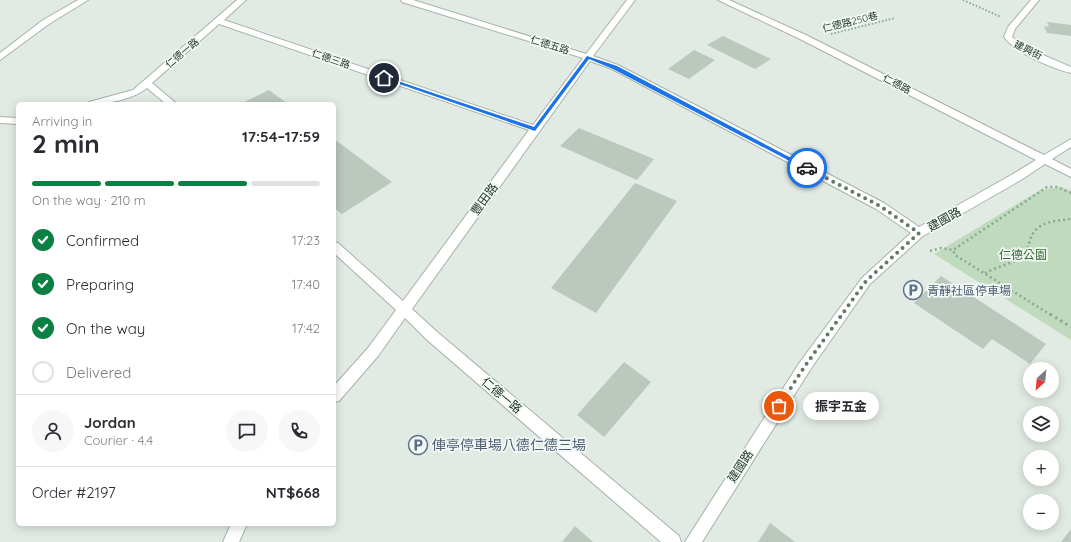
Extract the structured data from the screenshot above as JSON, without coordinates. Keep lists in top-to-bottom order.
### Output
{
  "streets": {
    "street": [
      "仁德五路",
      "建興街",
      "仁德一路",
      "仁德三路",
      "仁德路",
      "豐田路",
      "建國路"
    ],
    "path": ["仁德路250巷"]
  },
  "crossings": [
    ["仁德路250巷", "仁德路"],
    ["仁德五路", "豐田路"],
    ["仁德五路", "建國路"],
    ["仁德一路", "仁德三路"],
    ["仁德一路", "豐田路"],
    ["仁德三路", "豐田路"],
    ["仁德路", "建國路"]
  ],
  "parks": ["仁德公園"],
  "places": {
    "parking": ["青靜社區停車場", "俥亭停車場八德仁德三場"],
    "other": ["振宇五金"]
  },
  "north": "bottom left",
  "page": {
    "heading": ["2 min", "Arriving in", "17:54–17:59"],
    "panel": [
      "Jordan",
      "Courier · 4.4",
      "Order #2197",
      "NT$668"
    ],
    "bar": "On the way · 210 m",
    "list": [
      ["Confirmed", "17:23"],
      ["Preparing", "17:40"],
      ["On the way", "17:42"],
      "Delivered"
    ],
    "map_buttons": ["+", "−"],
    "bubble": "振宇五金"
  }
}
